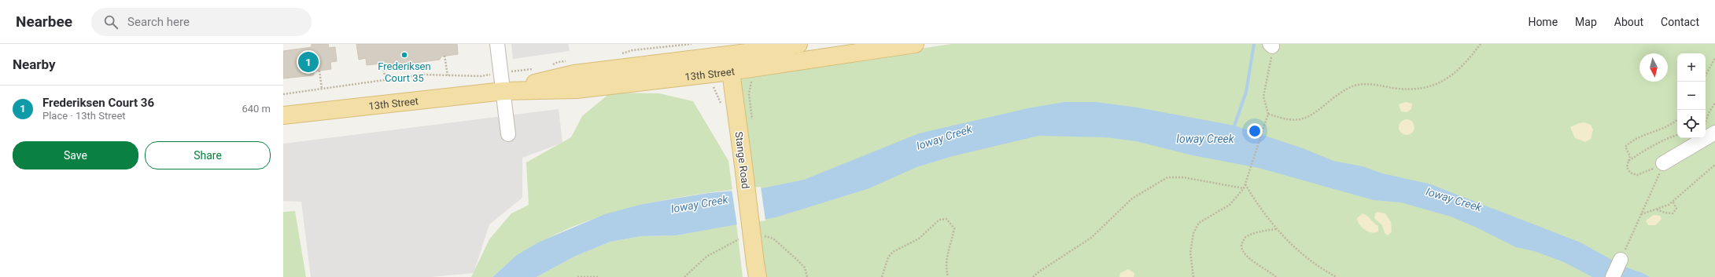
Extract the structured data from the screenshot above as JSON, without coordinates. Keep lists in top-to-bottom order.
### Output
{
  "streets": {
    "main road": ["13th Street", "Stange Road"]
  },
  "crossings": [
    ["13th Street", "Stange Road"]
  ],
  "water": ["Ioway Creek"],
  "places": ["Frederiksen Court 35"],
  "north": "bottom",
  "page": {
    "header": "Nearbee",
    "search": "Search here",
    "nav": [
      "Home",
      "Map",
      "About",
      "Contact"
    ],
    "heading": "Nearby",
    "pins": "1",
    "map_buttons": ["+", "−"],
    "list": [
      {
        "mark": "1",
        "name": "Frederiksen Court 36",
        "note": "Place · 13th Street",
        "value": "640 m"
      }
    ],
    "buttons": ["Save", "Share"]
  }
}
